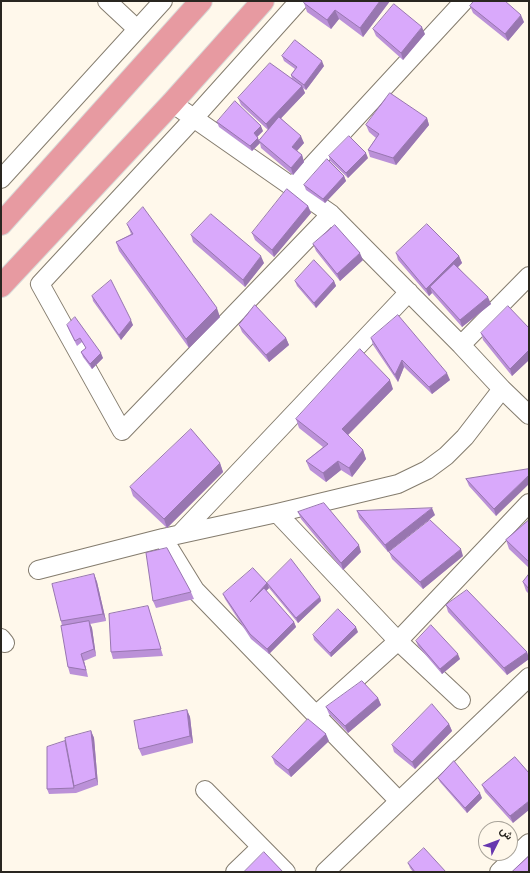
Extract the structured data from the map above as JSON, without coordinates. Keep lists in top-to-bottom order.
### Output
{
  "north": "top right"
}
